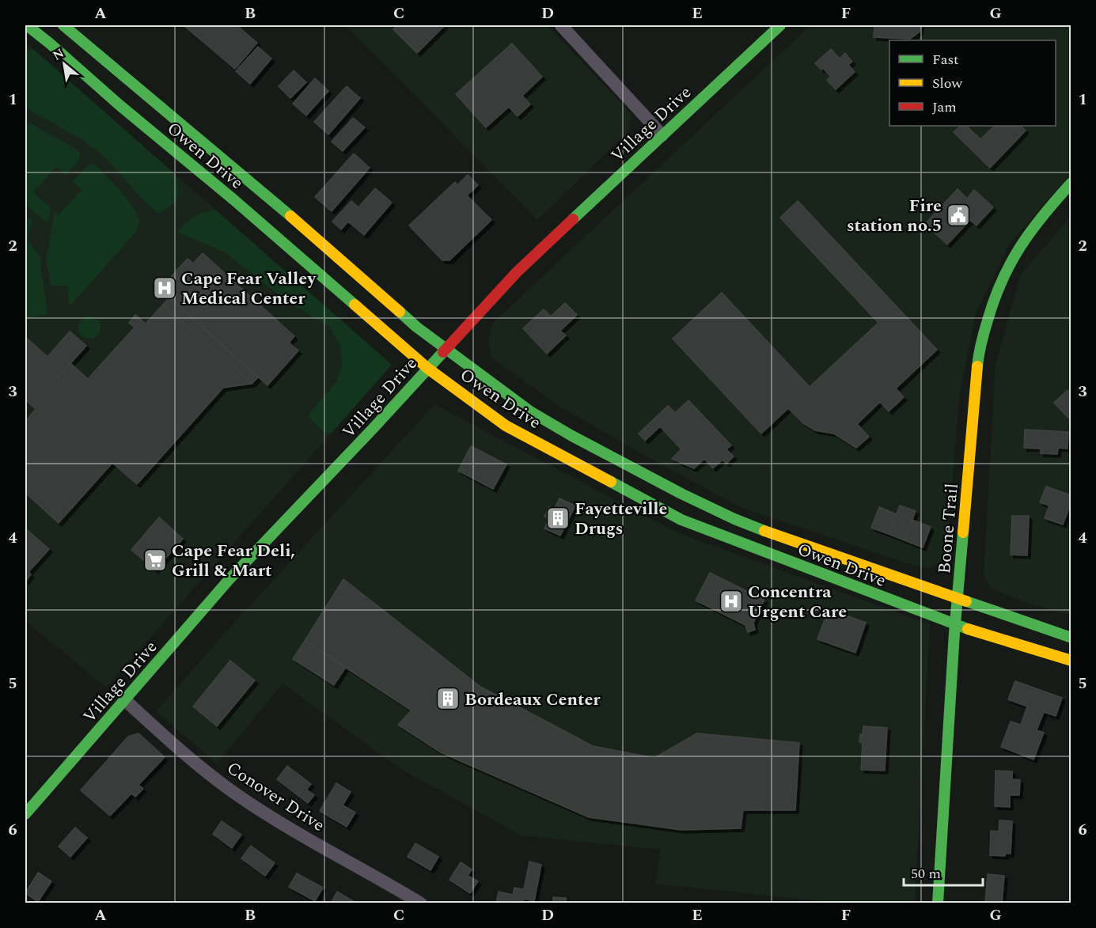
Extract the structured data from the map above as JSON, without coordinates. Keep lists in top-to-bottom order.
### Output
{
  "streets": {
    "main road": ["Village Drive", "Owen Drive", "Boone Trail"],
    "street": ["Conover Drive"]
  },
  "crossings": [
    ["Village Drive", "Owen Drive"],
    ["Village Drive", "Conover Drive"],
    ["Owen Drive", "Boone Trail"]
  ],
  "places": {
    "public building": ["Fire station no.5"],
    "hospital": ["Cape Fear Valley Medical Center", "Concentra Urgent Care"],
    "building": ["Fayetteville Drugs", "Bordeaux Center"],
    "supermarket": ["Cape Fear Deli, Grill & Mart"]
  },
  "legend": ["Fast", "Slow", "Jam"],
  "scale_bar": "50 m",
  "north": "top left",
  "grid": {
    "columns": [
      "A",
      "B",
      "C",
      "D",
      "E",
      "F",
      "G"
    ],
    "rows": [
      "1",
      "2",
      "3",
      "4",
      "5",
      "6"
    ]
  }
}
